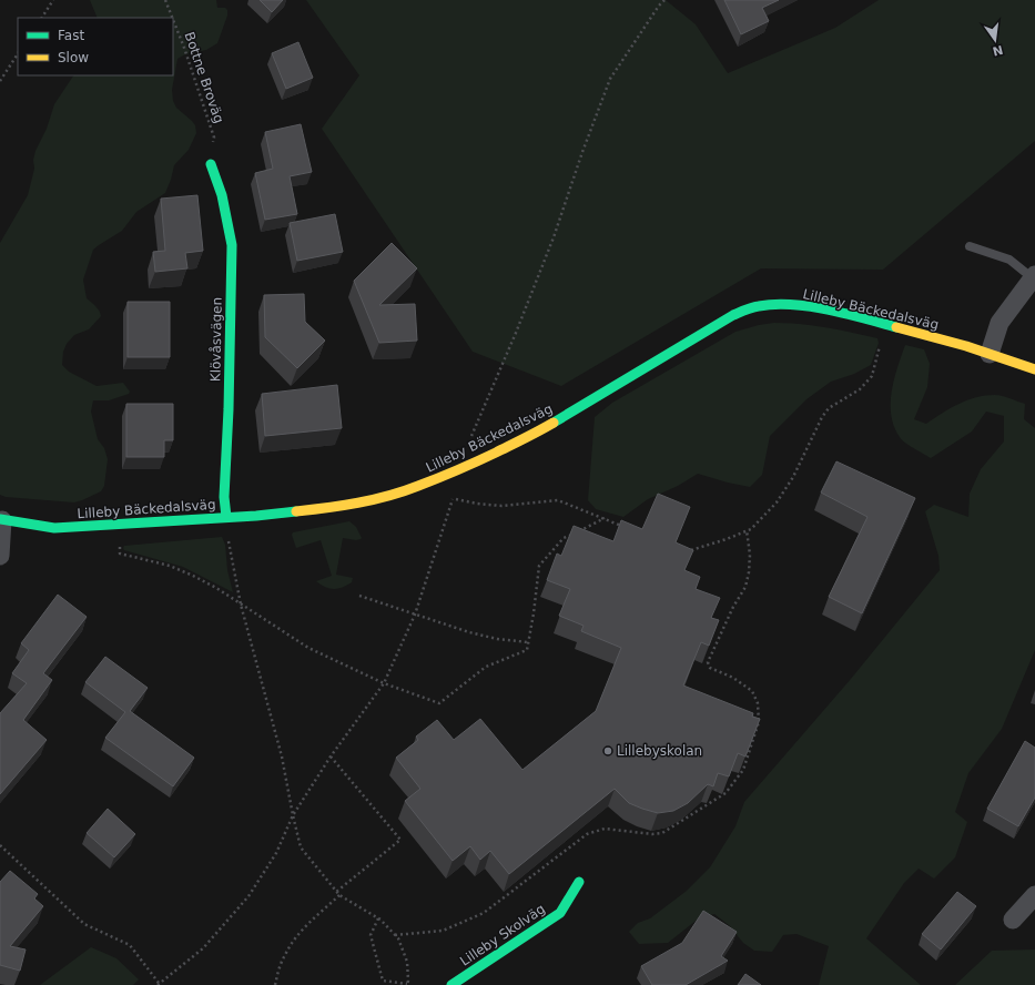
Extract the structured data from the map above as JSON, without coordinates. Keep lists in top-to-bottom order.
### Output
{
  "streets": {
    "street": ["Lilleby Bäckedalsväg", "Klövåsvägen", "Lilleby Skolväg"],
    "path": ["Bottne Broväg"]
  },
  "crossings": [
    ["Bottne Broväg", "Klövåsvägen"],
    ["Lilleby Bäckedalsväg", "Klövåsvägen"]
  ],
  "places": ["Lillebyskolan"],
  "legend": ["Fast", "Slow"],
  "north": "bottom"
}
